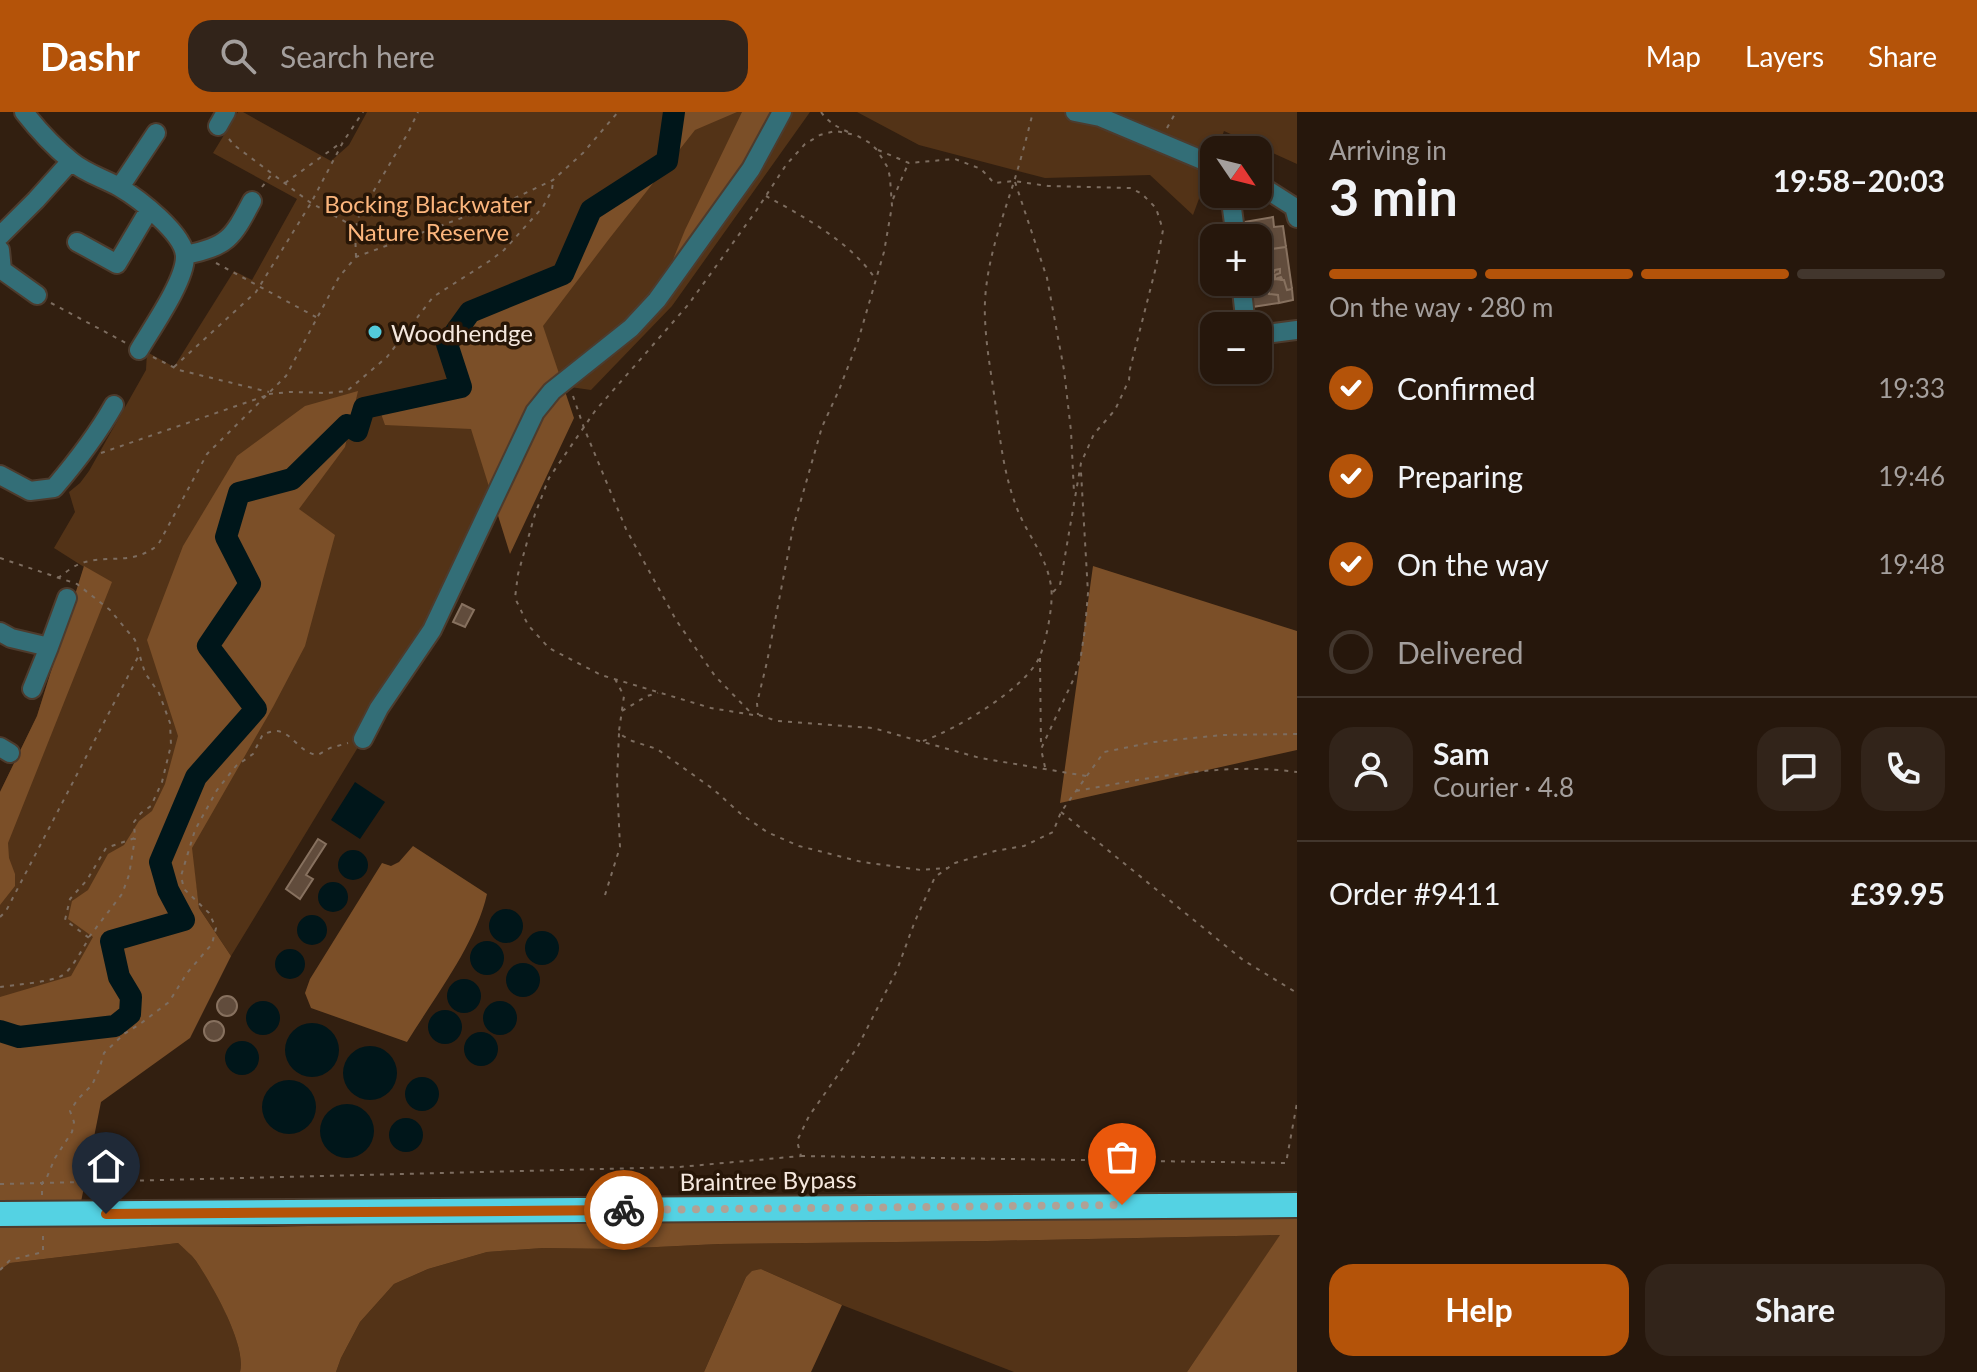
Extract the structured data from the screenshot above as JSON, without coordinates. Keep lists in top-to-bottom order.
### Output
{
  "streets": {
    "highway": ["Braintree Bypass"]
  },
  "parks": ["Bocking Blackwater Nature Reserve"],
  "places": ["Woodhendge"],
  "north": "bottom right",
  "page": {
    "header": "Dashr",
    "search": "Search here",
    "nav": ["Map", "Layers", "Share"],
    "heading": ["3 min", "Arriving in", "19:58–20:03"],
    "panel": [
      "Sam",
      "Courier · 4.8",
      "Order #9411",
      "£39.95"
    ],
    "map_buttons": ["+", "−"],
    "bar": "On the way · 280 m",
    "list": [
      ["Confirmed", "19:33"],
      ["Preparing", "19:46"],
      ["On the way", "19:48"],
      "Delivered"
    ],
    "buttons": ["Help", "Share"]
  }
}
